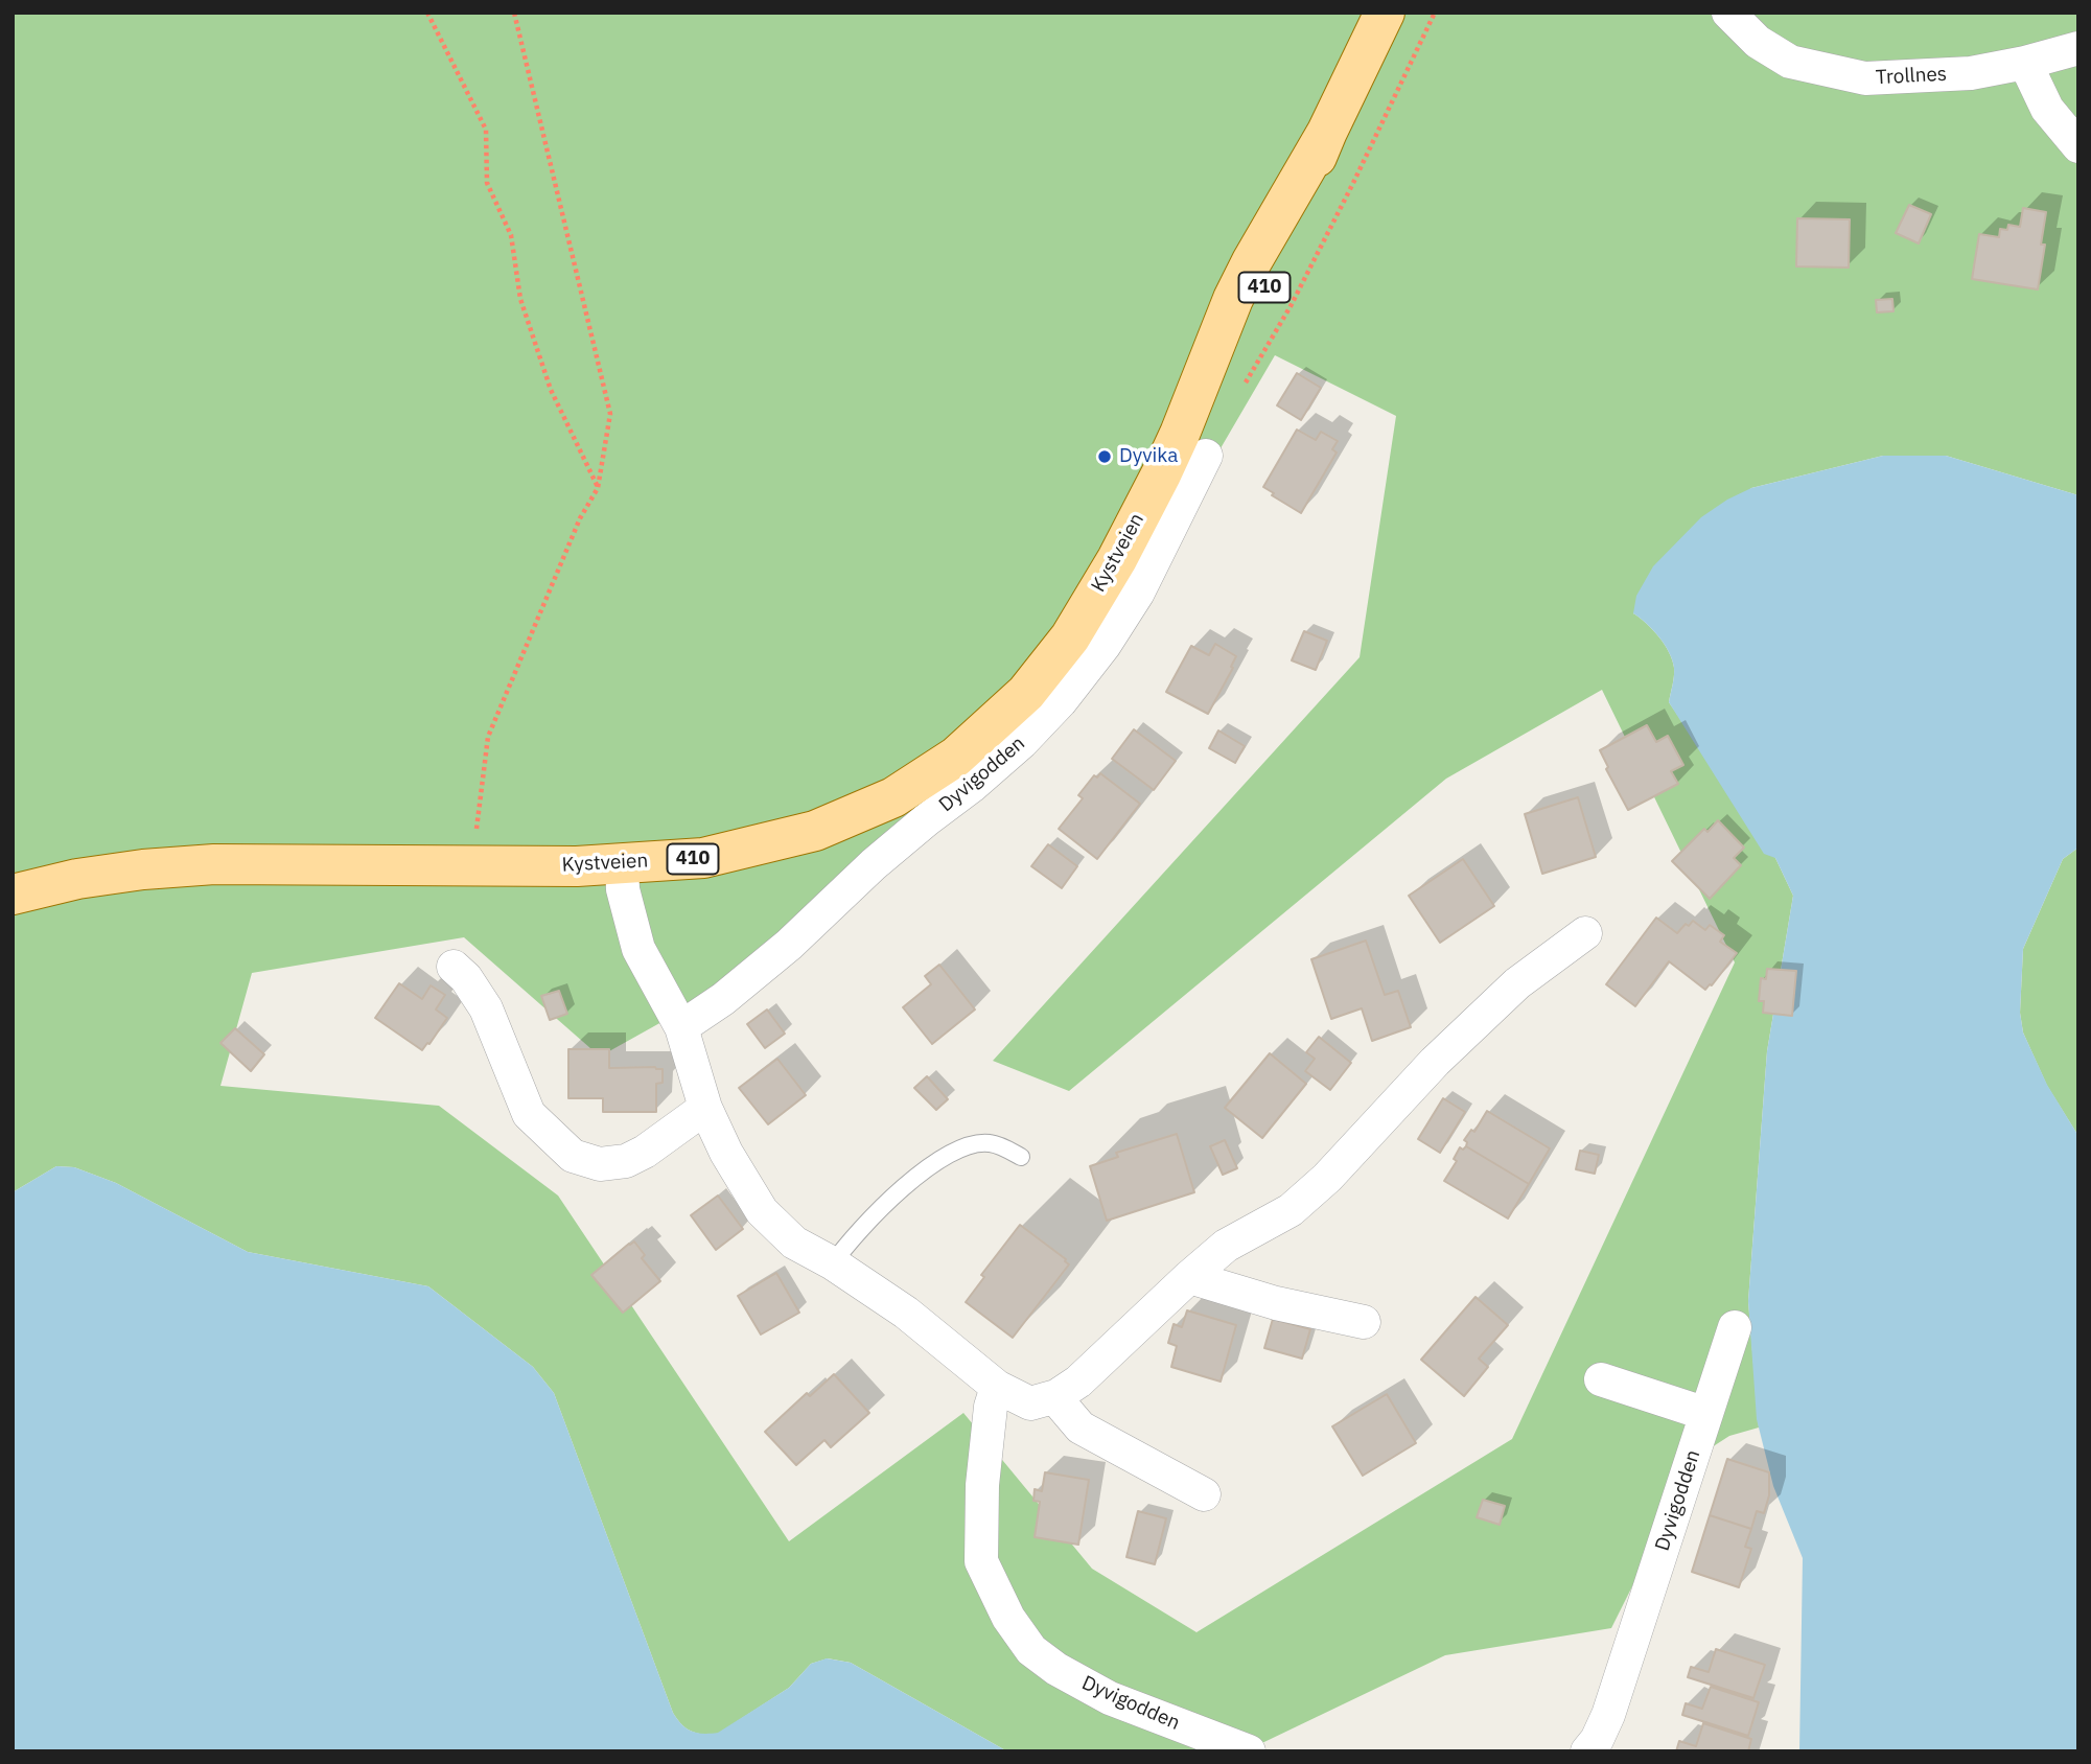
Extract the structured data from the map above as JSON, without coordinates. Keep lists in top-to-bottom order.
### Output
{
  "streets": {
    "main road": ["410", "Kystveien"],
    "street": ["Trollnes", "Dyvigodden"]
  },
  "crossings": [
    ["Kystveien", "Dyvigodden"]
  ],
  "places": ["Dyvika"]
}
